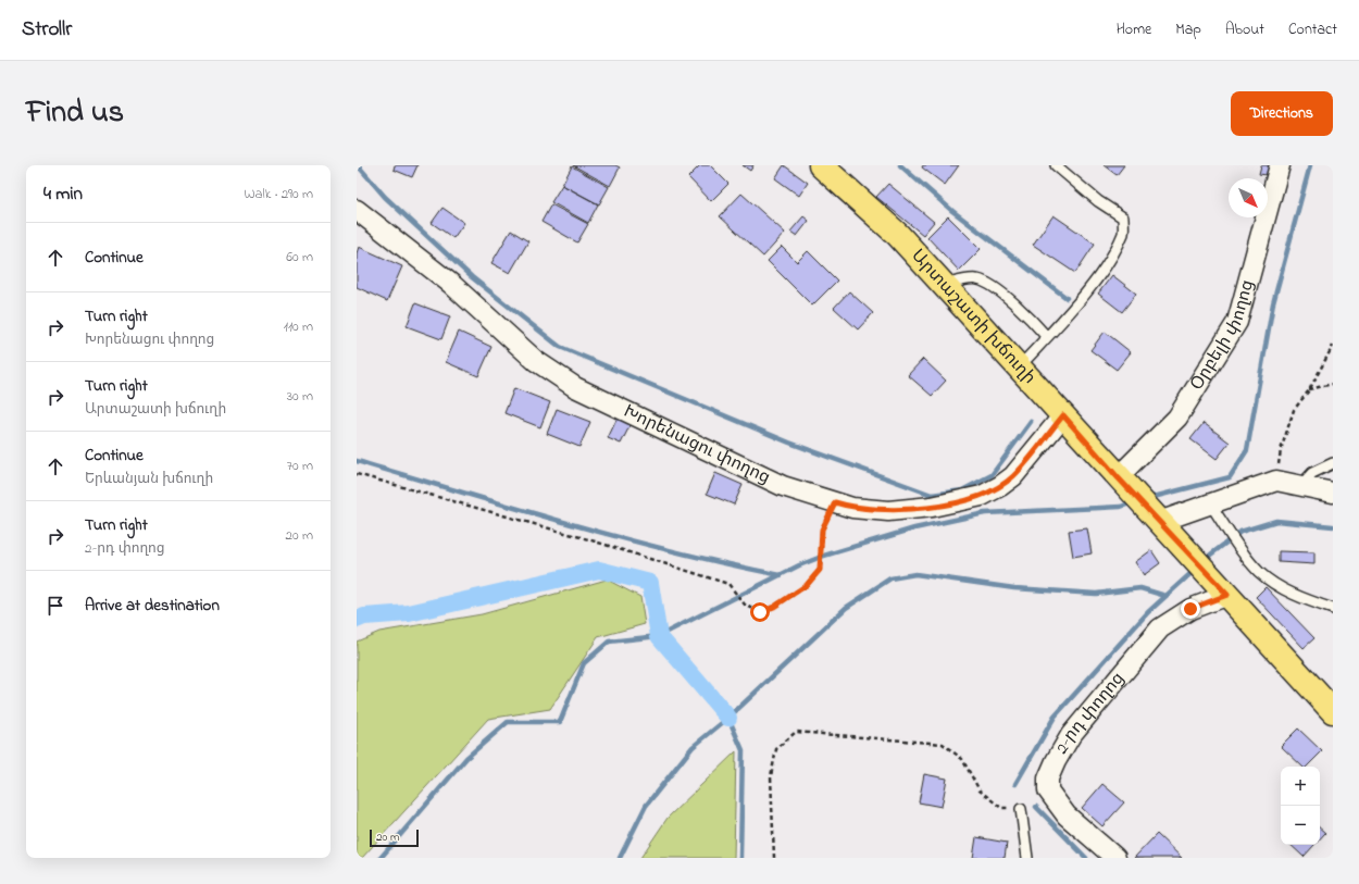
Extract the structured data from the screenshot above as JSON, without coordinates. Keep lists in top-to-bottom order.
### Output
{
  "streets": {
    "main road": ["Արտաշատի խճուղի"],
    "street": ["Օրբելի փողոց", "Խորենացու փողոց", "2-րդ փողոց"]
  },
  "crossings": [
    ["Արտաշատի խճուղի", "Օրբելի փողոց"],
    ["Արտաշատի խճուղի", "Խորենացու փողոց"],
    ["Արտաշատի խճուղի", "2-րդ փողոց"]
  ],
  "scale_bar": "20 m",
  "north": "bottom right",
  "page": {
    "header": "Strollr",
    "nav": [
      "Home",
      "Map",
      "About",
      "Contact"
    ],
    "title": "Find us",
    "buttons": "Directions",
    "heading": ["4 min", "Walk · 290 m"],
    "list": [
      ["Continue", "60 m"],
      ["Turn right", "Խորենացու փողոց", "110 m"],
      ["Turn right", "Արտաշատի խճուղի", "30 m"],
      ["Continue", "Երևանյան խճուղի", "70 m"],
      ["Turn right", "2-րդ փողոց", "20 m"],
      "Arrive at destination"
    ],
    "map_buttons": ["+", "−"],
    "scale": "20 m"
  }
}
